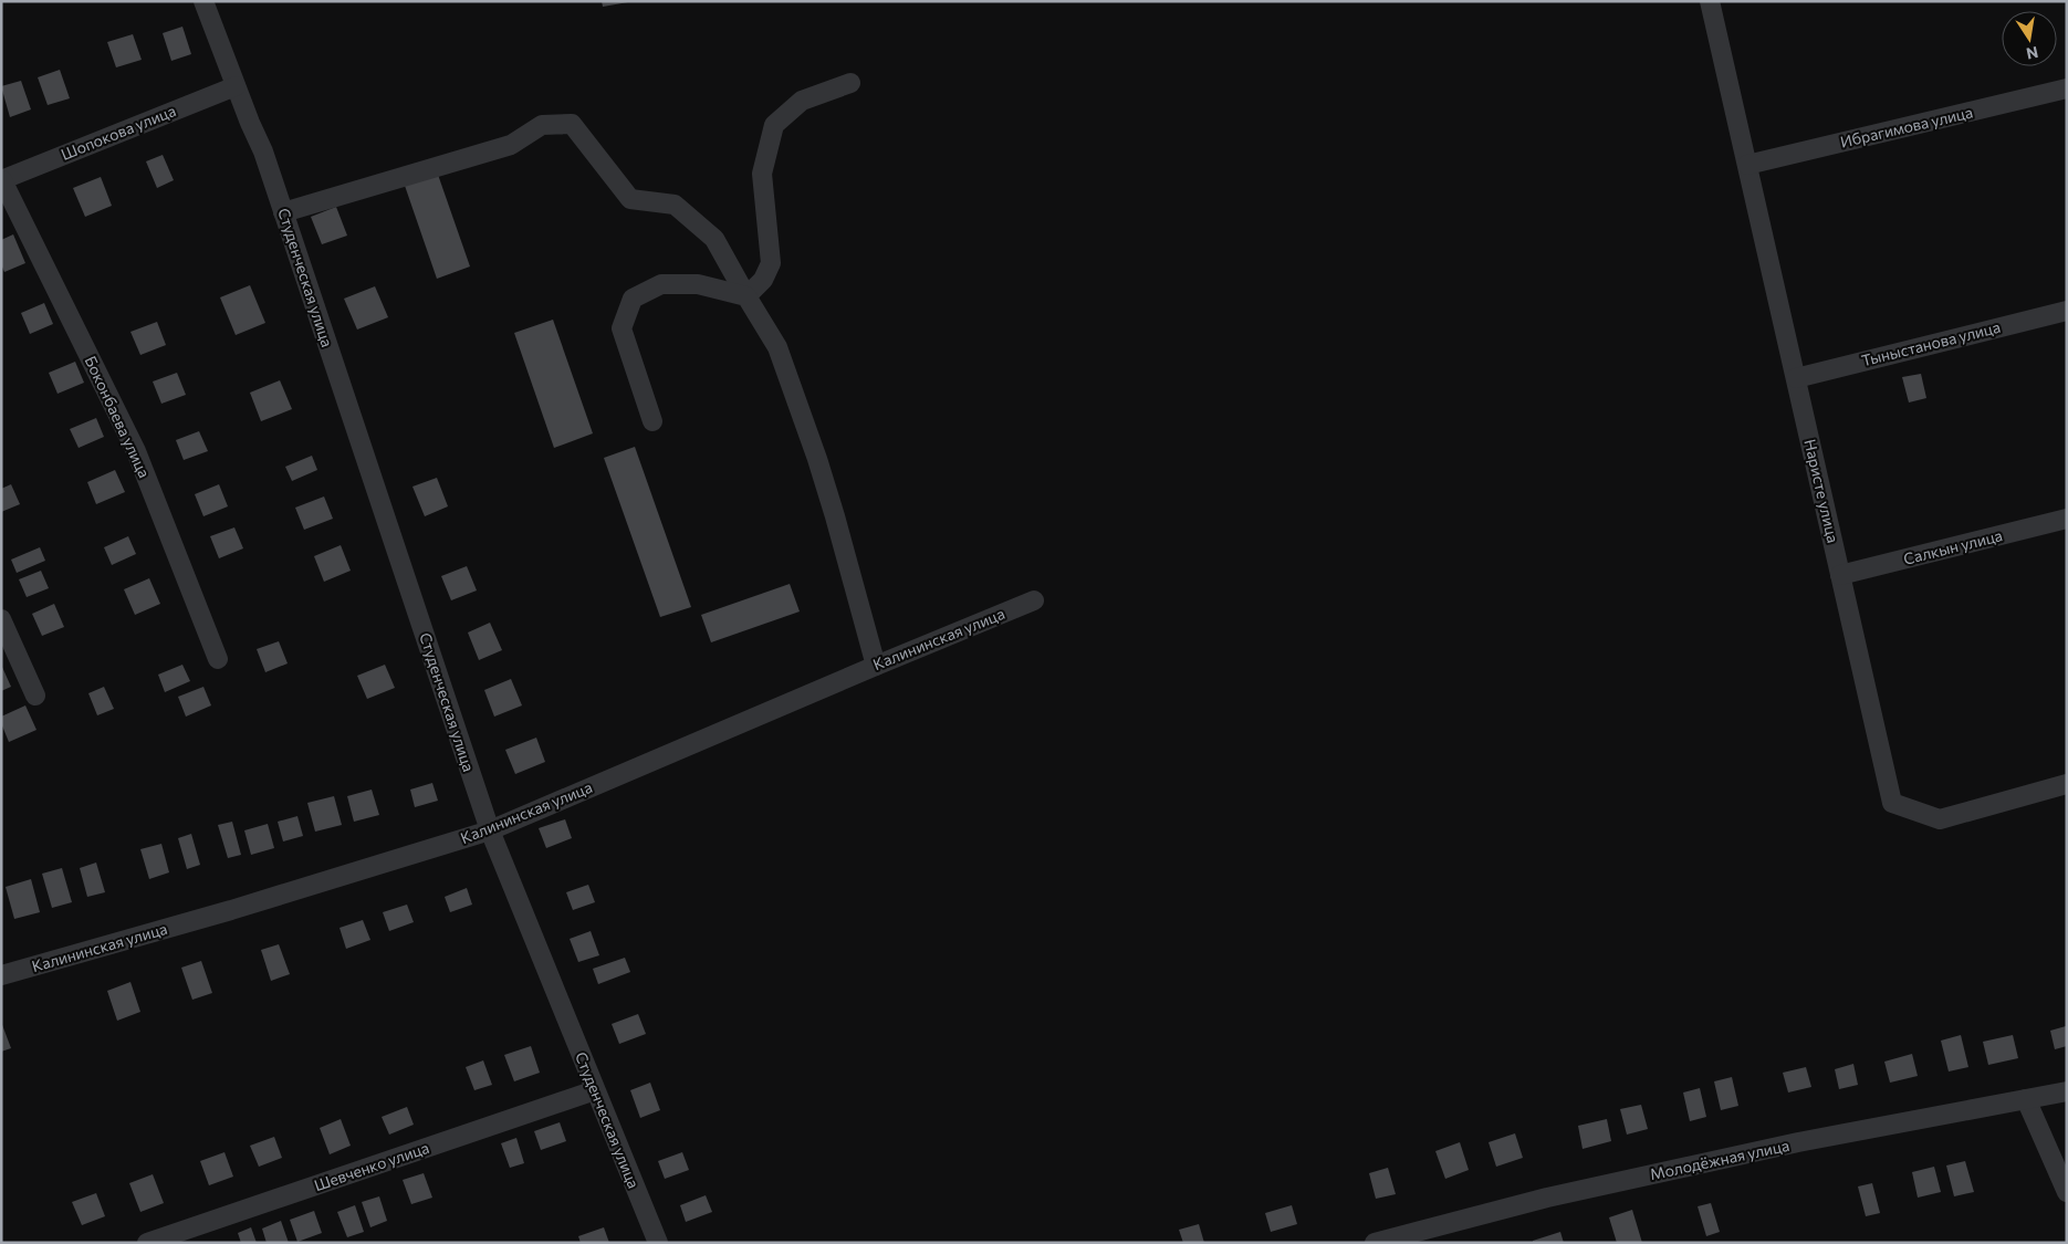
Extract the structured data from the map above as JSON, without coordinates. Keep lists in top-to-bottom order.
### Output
{
  "streets": {
    "street": [
      "Ибрагимова улица",
      "Шопокова улица",
      "Студенческая улица",
      "Тыныстанова улица",
      "Боконбаева улица",
      "Наристе улица",
      "Салкын улица",
      "Калининская улица",
      "Молодёжная улица",
      "Шевченко улица"
    ]
  },
  "crossings": [
    ["Ибрагимова улица", "Наристе улица"],
    ["Шопокова улица", "Студенческая улица"],
    ["Шопокова улица", "Боконбаева улица"],
    ["Студенческая улица", "Калининская улица"],
    ["Студенческая улица", "Шевченко улица"],
    ["Тыныстанова улица", "Наристе улица"],
    ["Наристе улица", "Салкын улица"]
  ],
  "north": "bottom"
}
